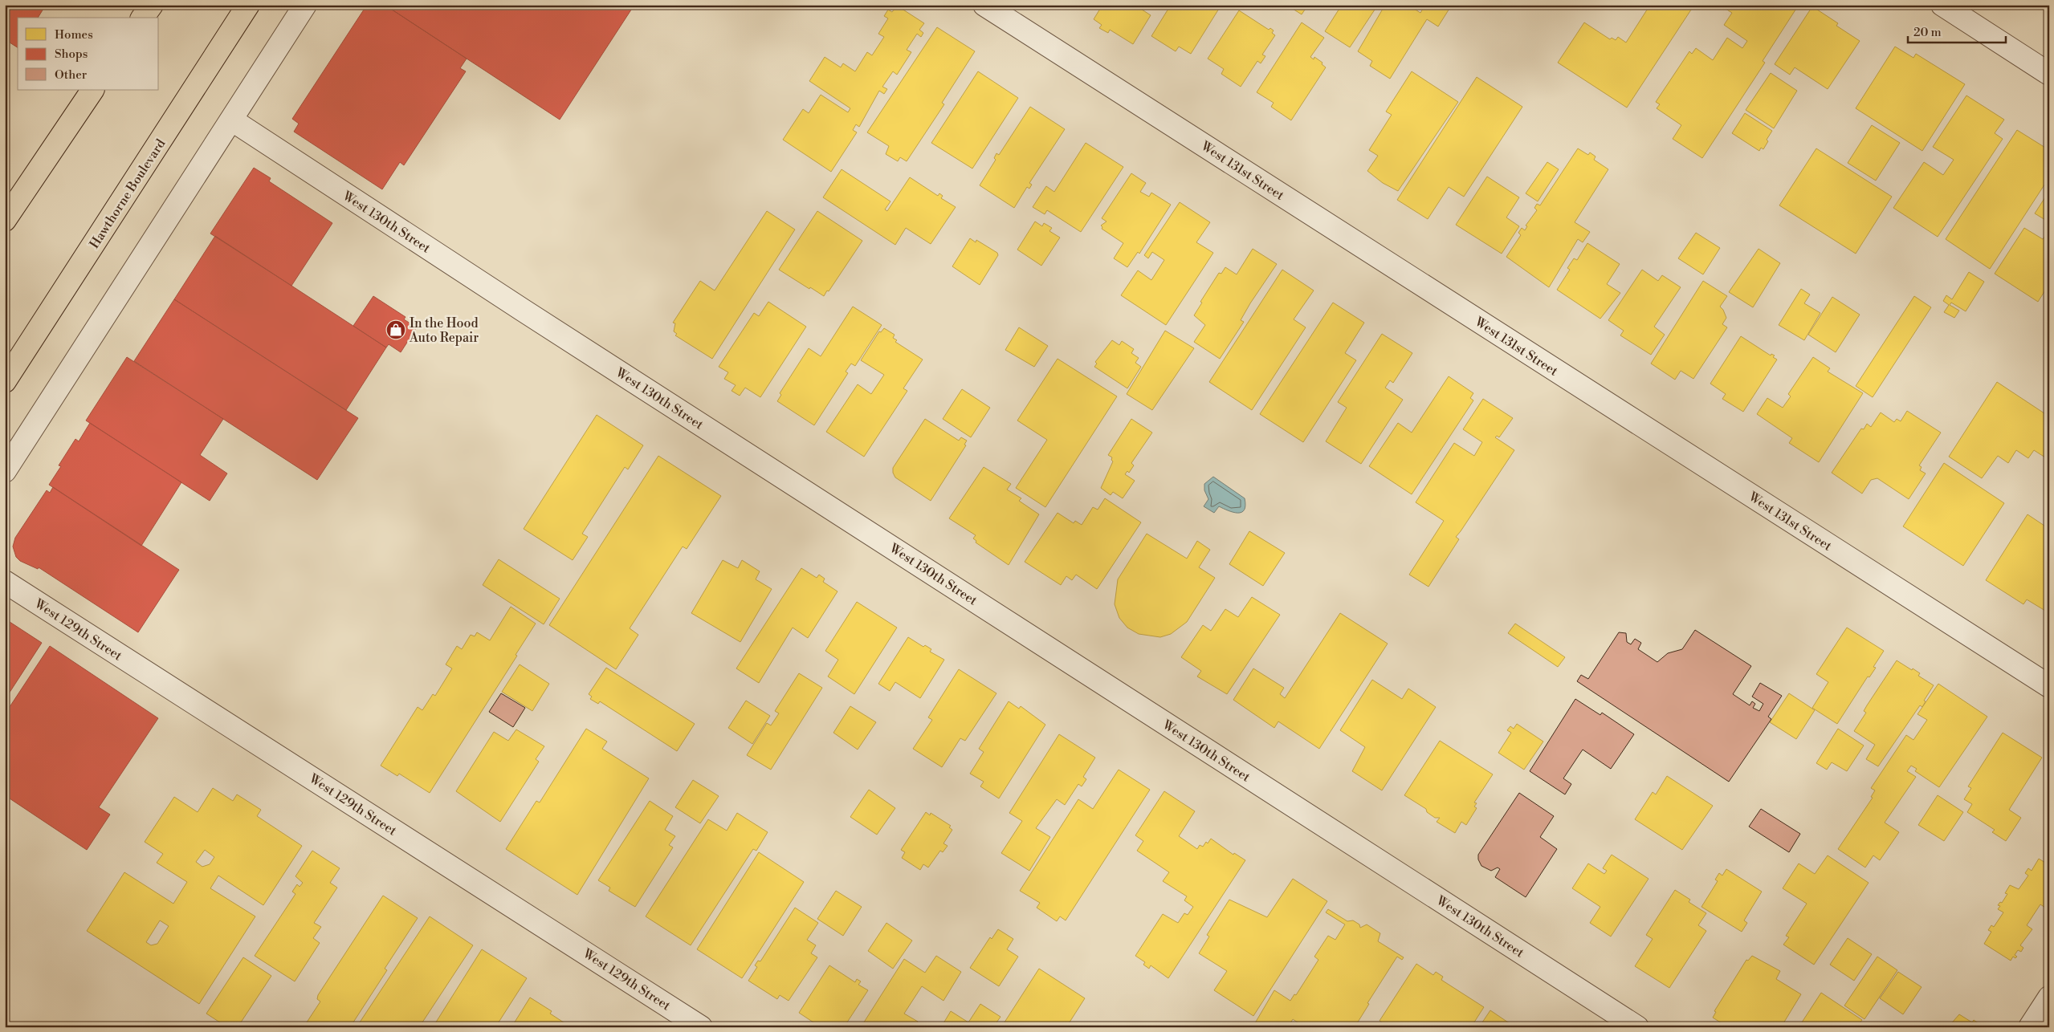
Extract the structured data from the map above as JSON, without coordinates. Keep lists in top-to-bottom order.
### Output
{
  "streets": {
    "main road": ["Hawthorne Boulevard"],
    "street": ["West 131st Street", "West 130th Street", "West 129th Street"]
  },
  "places": {
    "shop": ["In the Hood Auto Repair"]
  },
  "legend": ["Homes", "Shops", "Other"],
  "scale_bar": "20 m"
}
